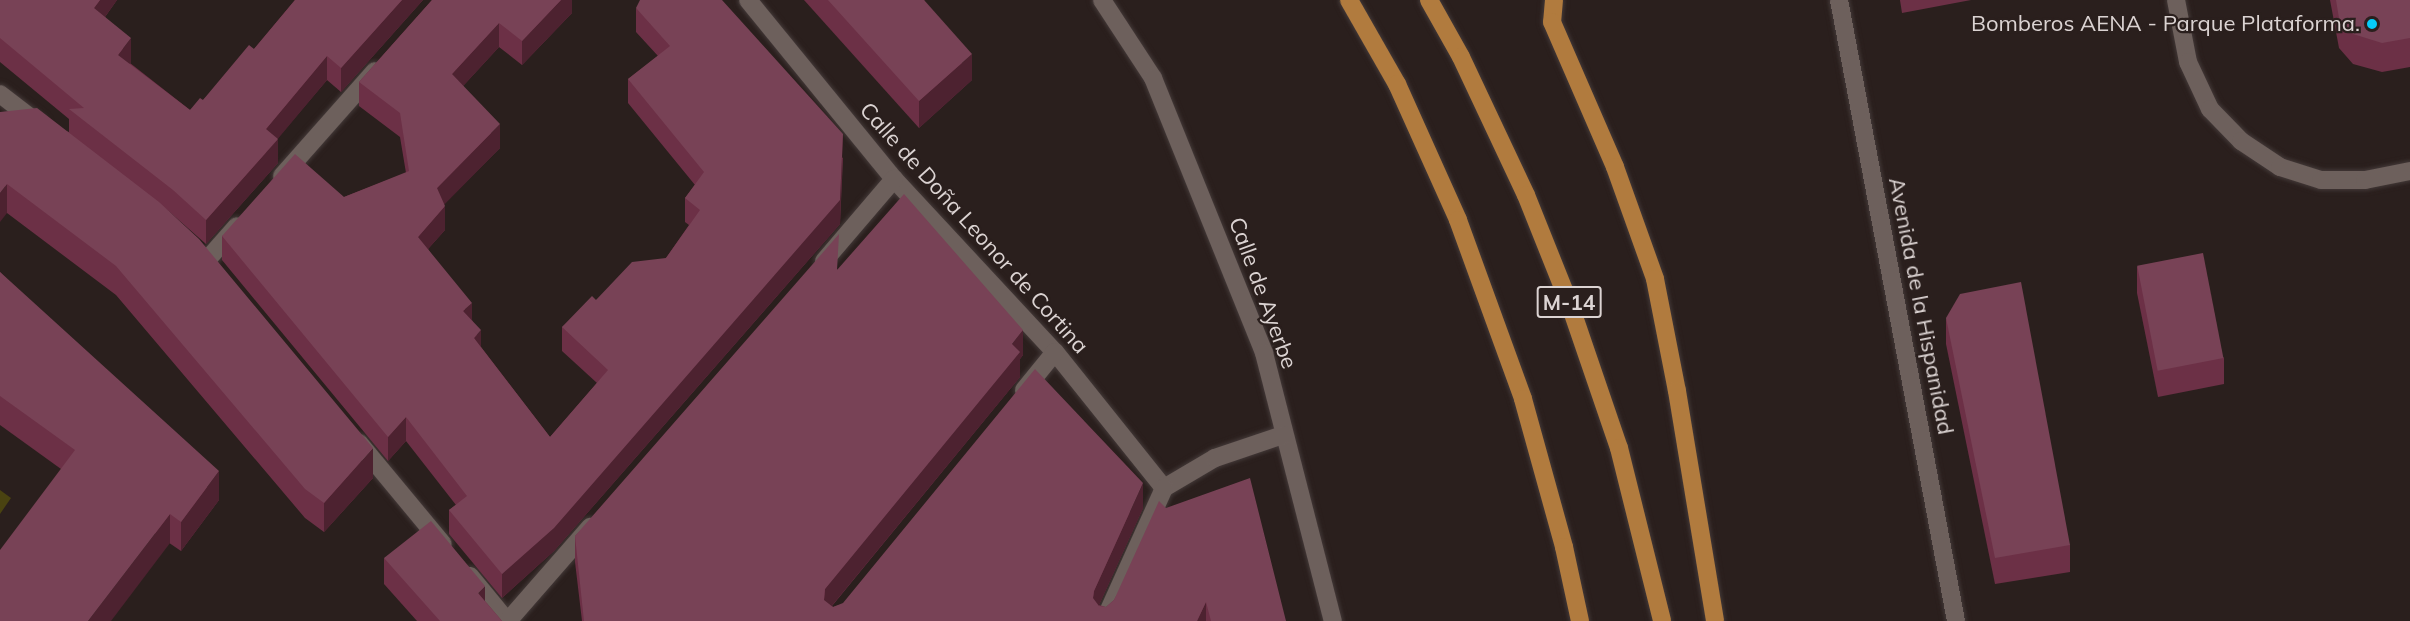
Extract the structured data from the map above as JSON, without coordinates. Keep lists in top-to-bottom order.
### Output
{
  "streets": {
    "highway": ["M-14"],
    "street": ["Calle de Doña Leonor de Cortina", "Calle de Ayerbe", "Avenida de la Hispanidad"]
  },
  "places": ["Bomberos AENA - Parque Plataforma."]
}
